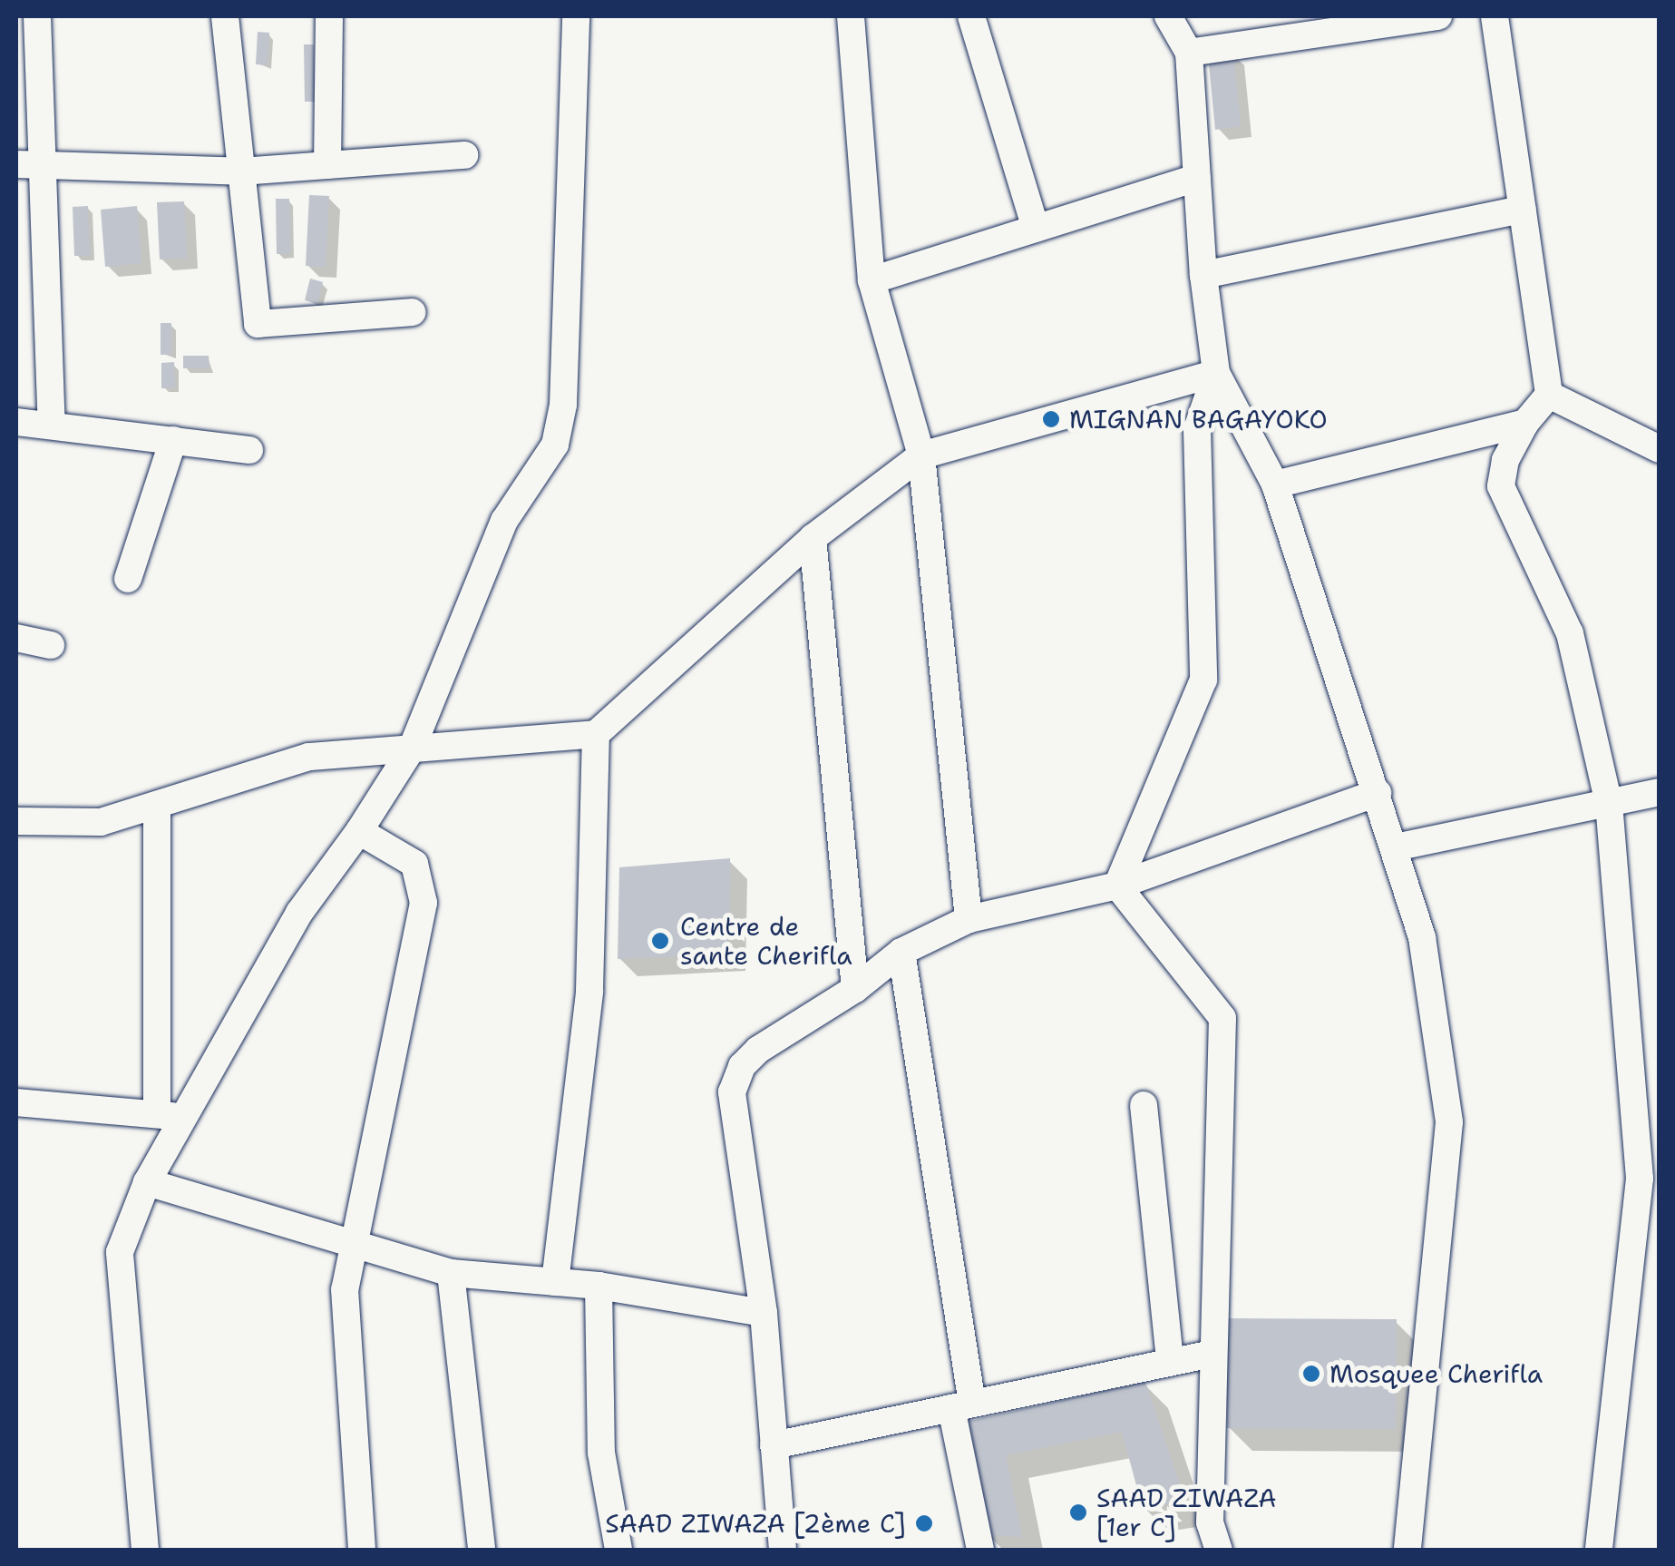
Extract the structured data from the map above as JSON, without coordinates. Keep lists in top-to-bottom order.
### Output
{
  "places": [
    "MIGNAN BAGAYOKO",
    "Centre de sante Cherifla",
    "Mosquee Cherifla",
    "SAAD ZIWAZA [1er C]",
    "SAAD ZIWAZA [2ème C]"
  ]
}
